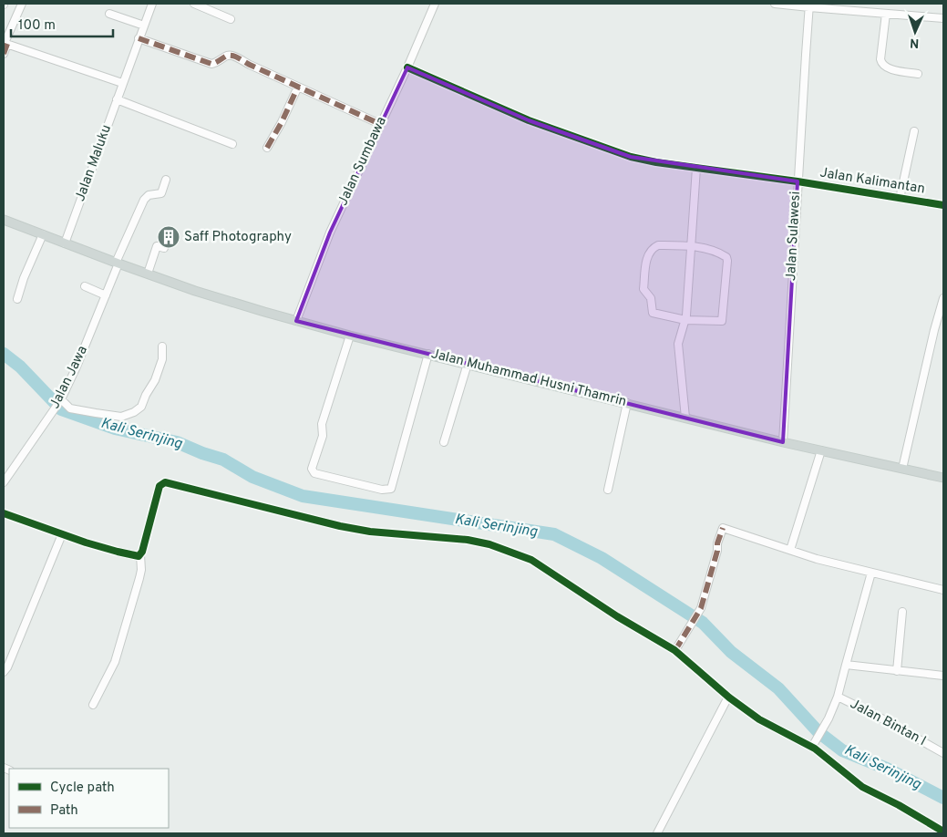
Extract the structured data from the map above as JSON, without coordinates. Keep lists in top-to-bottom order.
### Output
{
  "streets": {
    "main road": ["Jalan Muhammad Husni Thamrin"],
    "street": [
      "Jalan Sumbawa",
      "Jalan Maluku",
      "Jalan Kalimantan",
      "Jalan Sulawesi",
      "Jalan Jawa",
      "Jalan Bintan I"
    ]
  },
  "crossings": [
    ["Jalan Sumbawa", "Jalan Kalimantan"],
    ["Jalan Sumbawa", "Jalan Muhammad Husni Thamrin"],
    ["Jalan Maluku", "Jalan Muhammad Husni Thamrin"],
    ["Jalan Kalimantan", "Jalan Sulawesi"],
    ["Jalan Sulawesi", "Jalan Muhammad Husni Thamrin"],
    ["Jalan Jawa", "Jalan Muhammad Husni Thamrin"]
  ],
  "water": ["Kali Serinjing"],
  "places": {
    "building": ["Saff Photography"]
  },
  "legend": ["Cycle path", "Path"],
  "scale_bar": "100 m",
  "north": "bottom"
}
